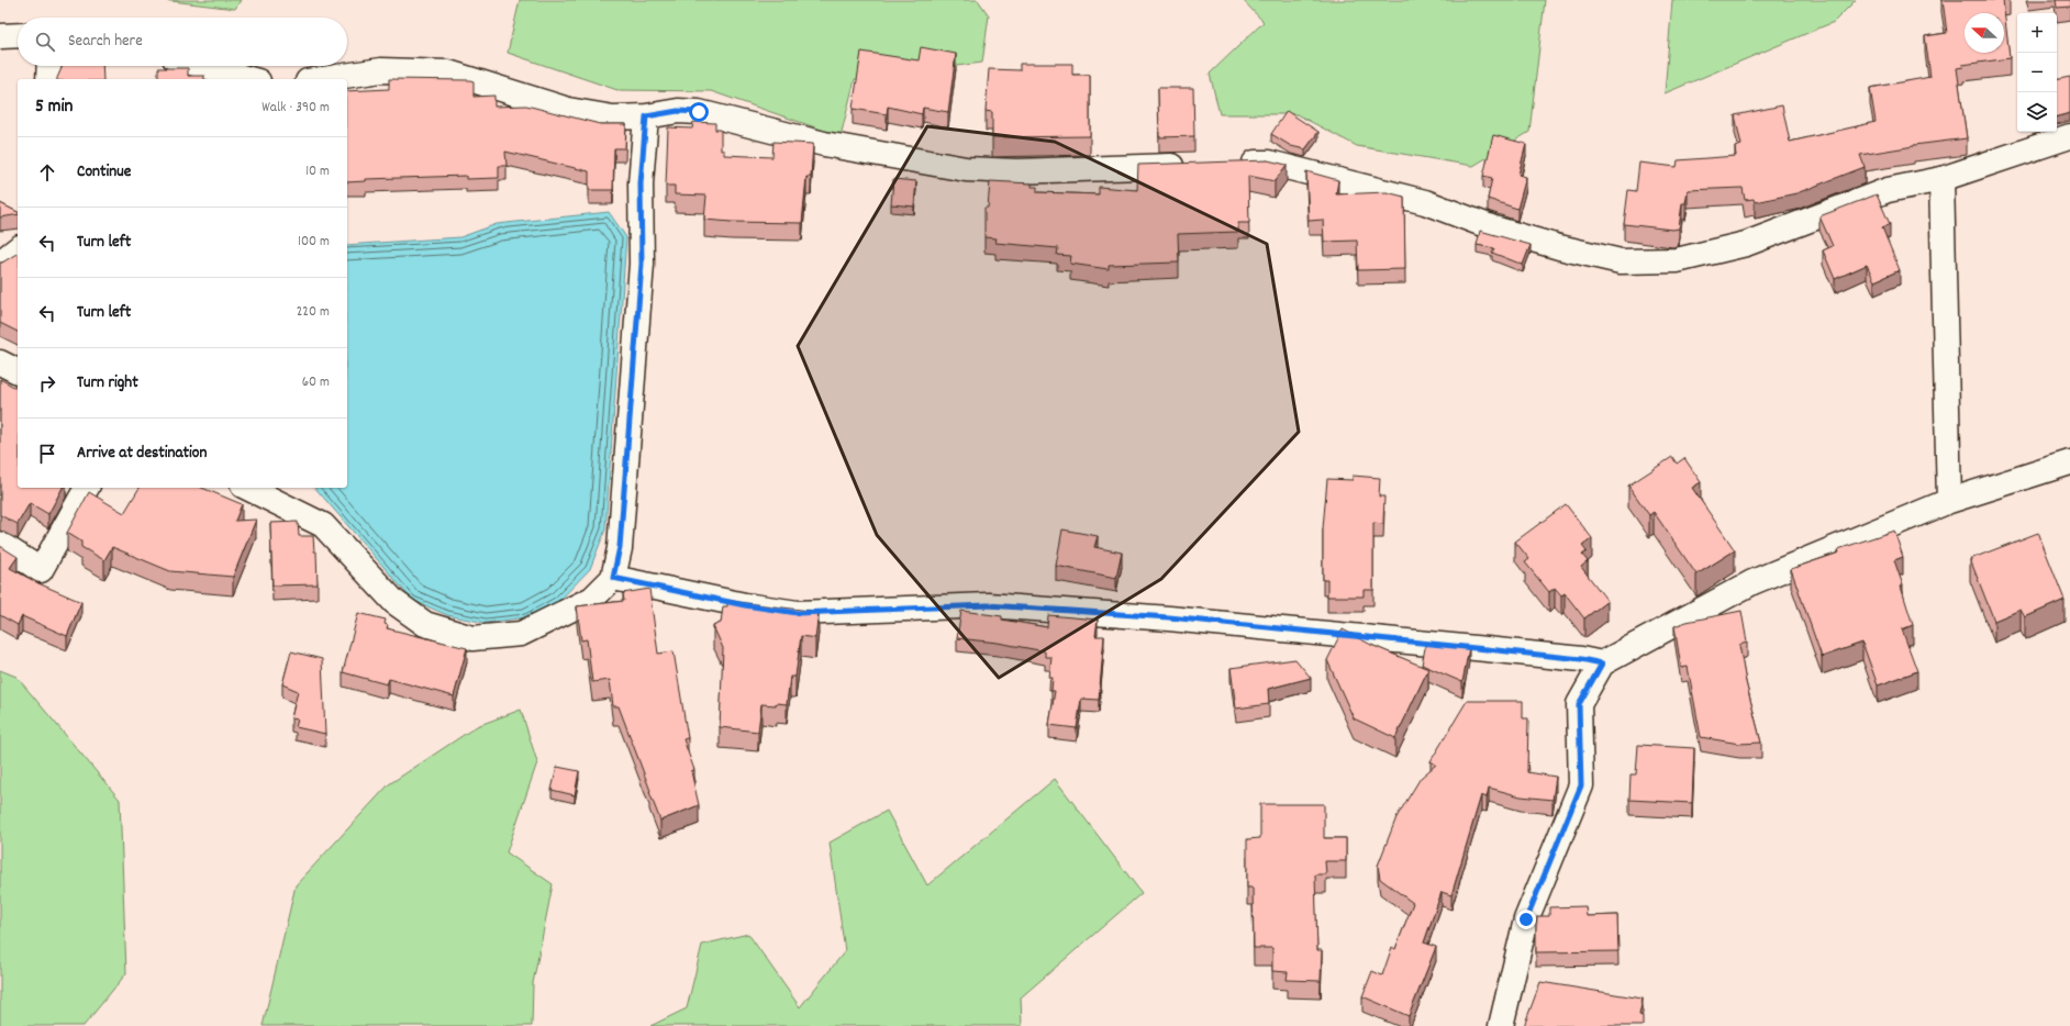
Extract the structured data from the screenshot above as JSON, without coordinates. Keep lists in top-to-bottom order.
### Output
{
  "north": "left",
  "page": {
    "map_buttons": ["+", "−"],
    "search": "Search here",
    "heading": ["5 min", "Walk · 390 m"],
    "list": [
      ["Continue", "10 m"],
      ["Turn left", "100 m"],
      ["Turn left", "220 m"],
      ["Turn right", "60 m"],
      "Arrive at destination"
    ]
  }
}
